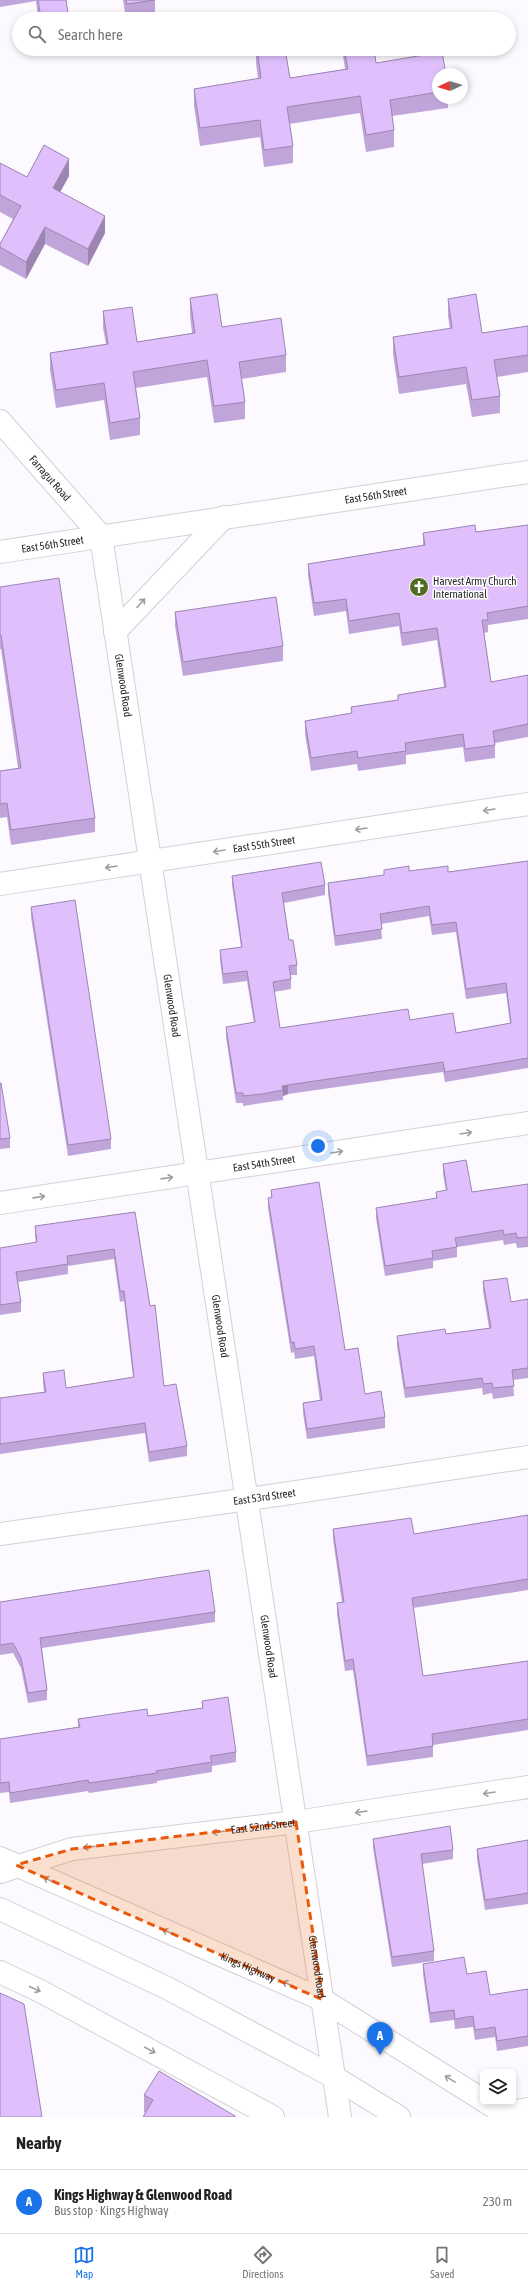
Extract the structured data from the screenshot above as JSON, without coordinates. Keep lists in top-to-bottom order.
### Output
{
  "streets": {
    "street": [
      "Farragut Road",
      "East 56th Street",
      "Glenwood Road",
      "East 55th Street",
      "East 54th Street",
      "East 53rd Street",
      "East 52nd Street",
      "Kings Highway"
    ]
  },
  "crossings": [
    ["Farragut Road", "East 56th Street"],
    ["Farragut Road", "Glenwood Road"],
    ["East 56th Street", "Glenwood Road"],
    ["Glenwood Road", "East 55th Street"],
    ["Glenwood Road", "East 54th Street"],
    ["Glenwood Road", "East 53rd Street"],
    ["Glenwood Road", "East 52nd Street"],
    ["Glenwood Road", "Kings Highway"],
    ["East 52nd Street", "Kings Highway"]
  ],
  "one_way": ["East 55th Street", "East 54th Street", "East 52nd Street"],
  "places": {
    "church": ["Harvest Army Church International"]
  },
  "north": "left",
  "page": {
    "search": "Search here",
    "pins": "A",
    "heading": "Nearby",
    "list": [
      {
        "mark": "A",
        "name": "Kings Highway & Glenwood Road",
        "note": "Bus stop · Kings Highway",
        "value": "230 m"
      }
    ],
    "nav": ["Map", "Directions", "Saved"]
  }
}
